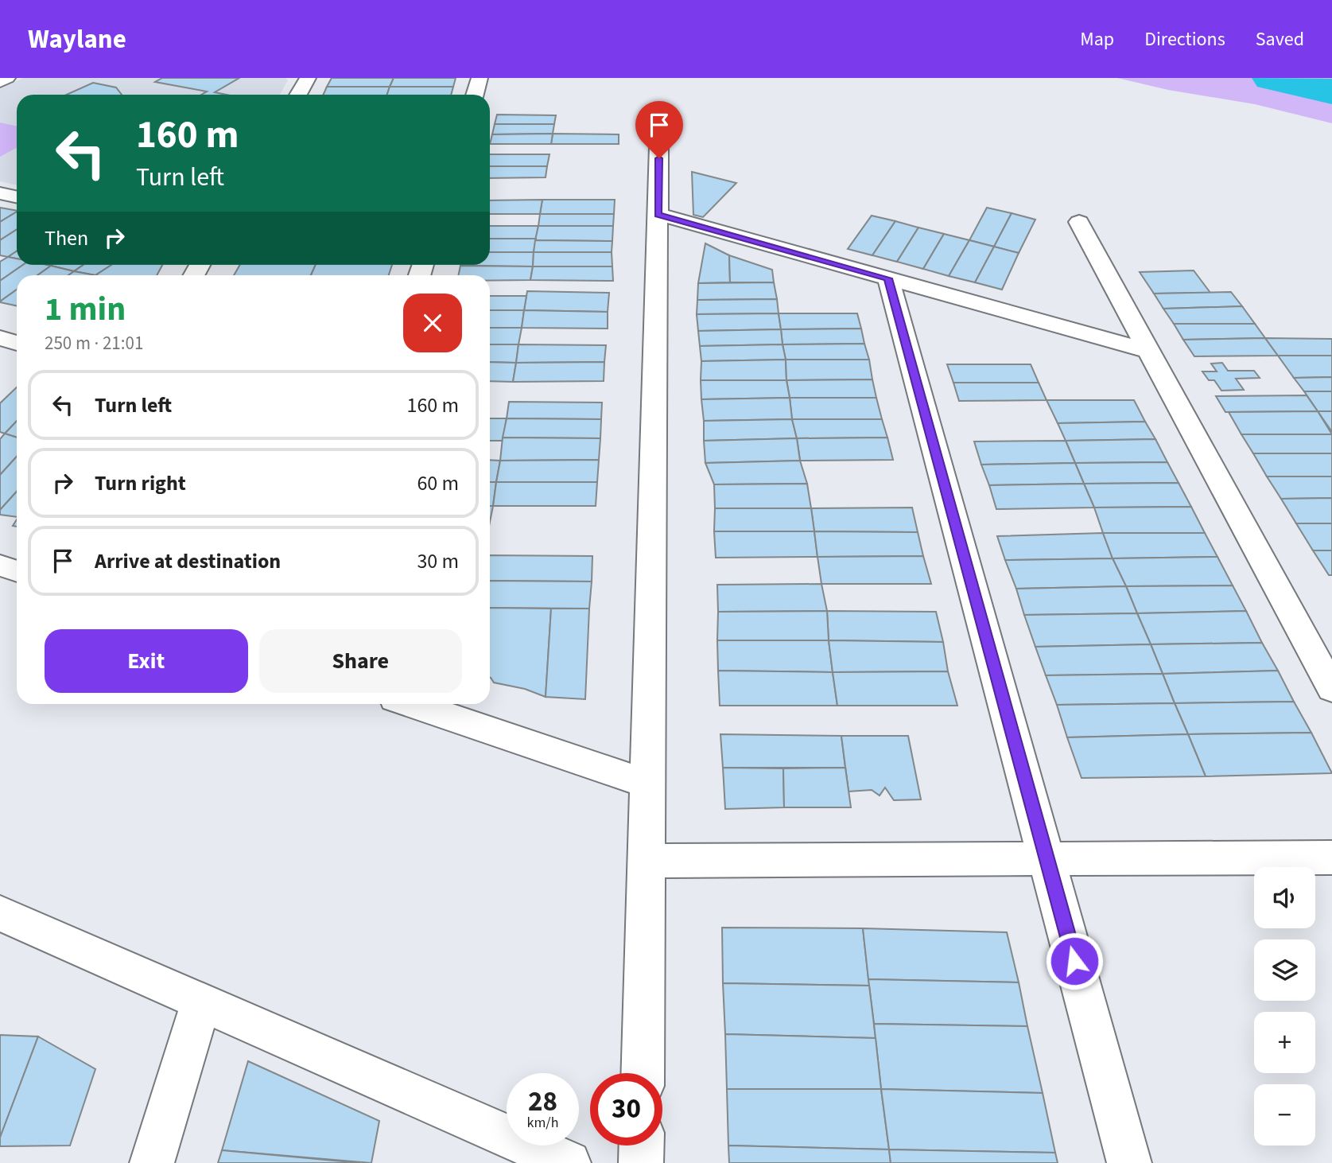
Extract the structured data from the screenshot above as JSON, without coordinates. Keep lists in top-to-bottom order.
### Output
{
  "page": {
    "header": "Waylane",
    "nav": ["Map", "Directions", "Saved"],
    "turn": ["160 m", "Turn left"],
    "then": "Then",
    "heading": ["1 min", "250 m · 21:01"],
    "list": [
      {
        "name": "Turn left",
        "value": "160 m"
      },
      {
        "name": "Turn right",
        "value": "60 m"
      },
      {
        "name": "Arrive at destination",
        "value": "30 m"
      }
    ],
    "buttons": ["Exit", "Share"],
    "map_buttons": ["+", "−"],
    "speed": "28 km/h",
    "limit": "30"
  }
}
